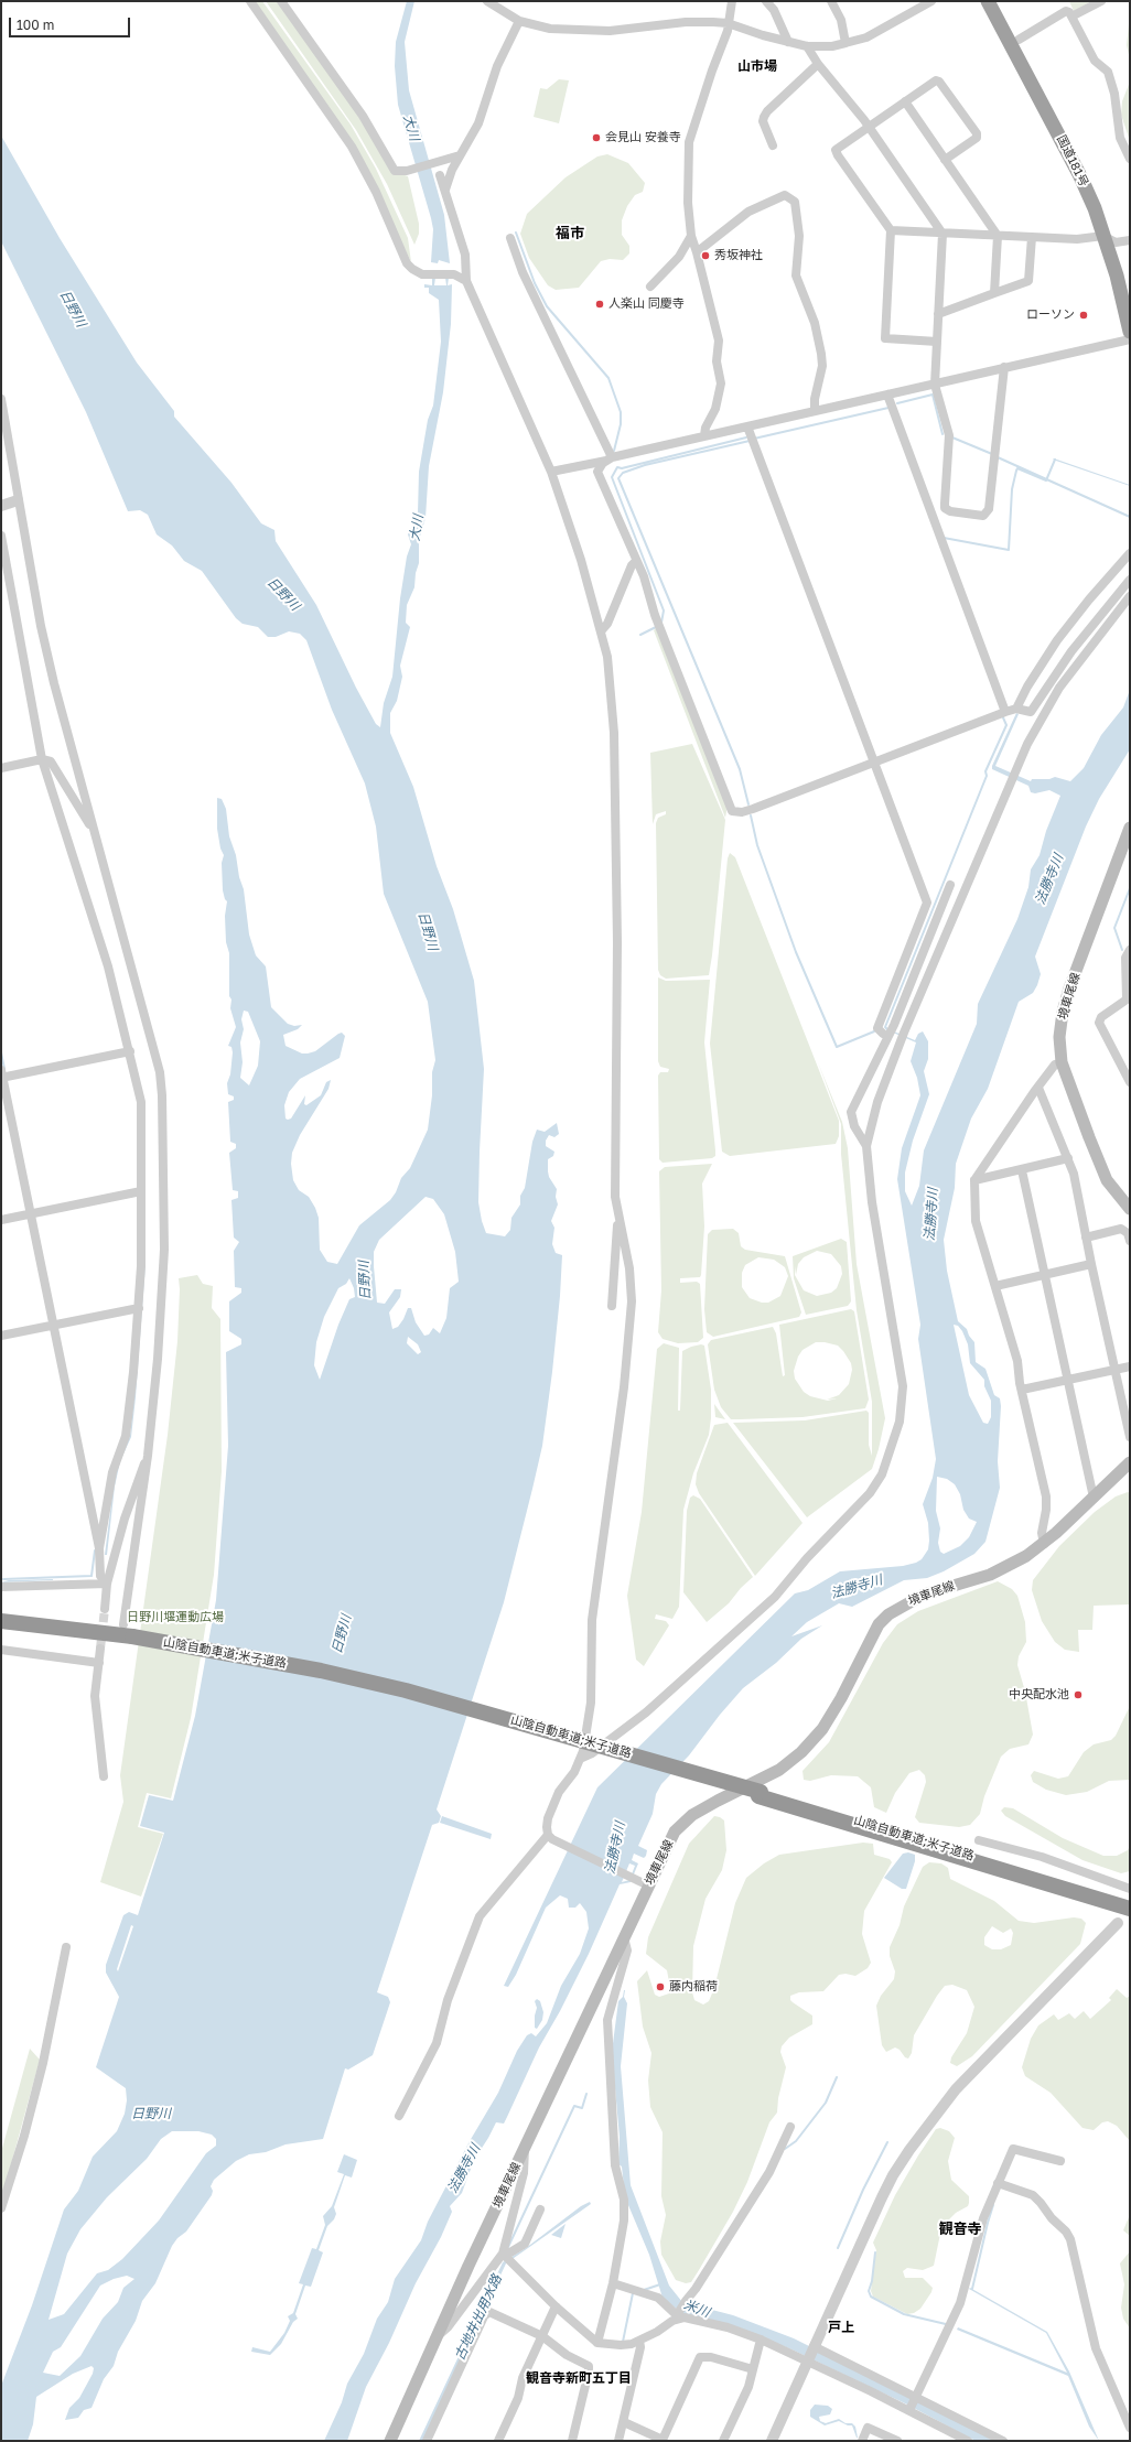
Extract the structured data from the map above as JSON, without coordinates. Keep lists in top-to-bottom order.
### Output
{
  "streets": {
    "highway": ["国道181号", "山陰自動車道;米子道路"],
    "main road": ["境車尾線"]
  },
  "districts": [
    "山市場",
    "福市",
    "観音寺",
    "戸上",
    "観音寺新町五丁目"
  ],
  "water": [
    "大川",
    "日野川",
    "法勝寺川",
    "米川",
    "古地井出用水路"
  ],
  "parks": ["日野川堰運動広場"],
  "places": [
    "会見山 安養寺",
    "秀坂神社",
    "人楽山 同慶寺",
    "ローソン",
    "中央配水池",
    "藤内稲荷"
  ],
  "scale_bar": "100 m"
}
